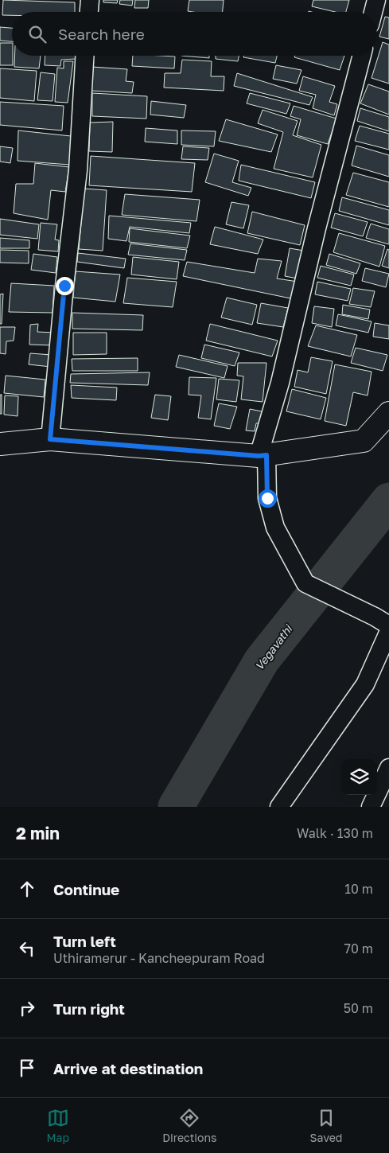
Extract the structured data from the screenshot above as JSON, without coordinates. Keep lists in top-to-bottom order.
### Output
{
  "water": ["Vegavathi"],
  "page": {
    "search": "Search here",
    "heading": ["2 min", "Walk · 130 m"],
    "list": [
      ["Continue", "10 m"],
      ["Turn left", "Uthiramerur - Kancheepuram Road", "70 m"],
      ["Turn right", "50 m"],
      "Arrive at destination"
    ],
    "nav": ["Map", "Directions", "Saved"]
  }
}
